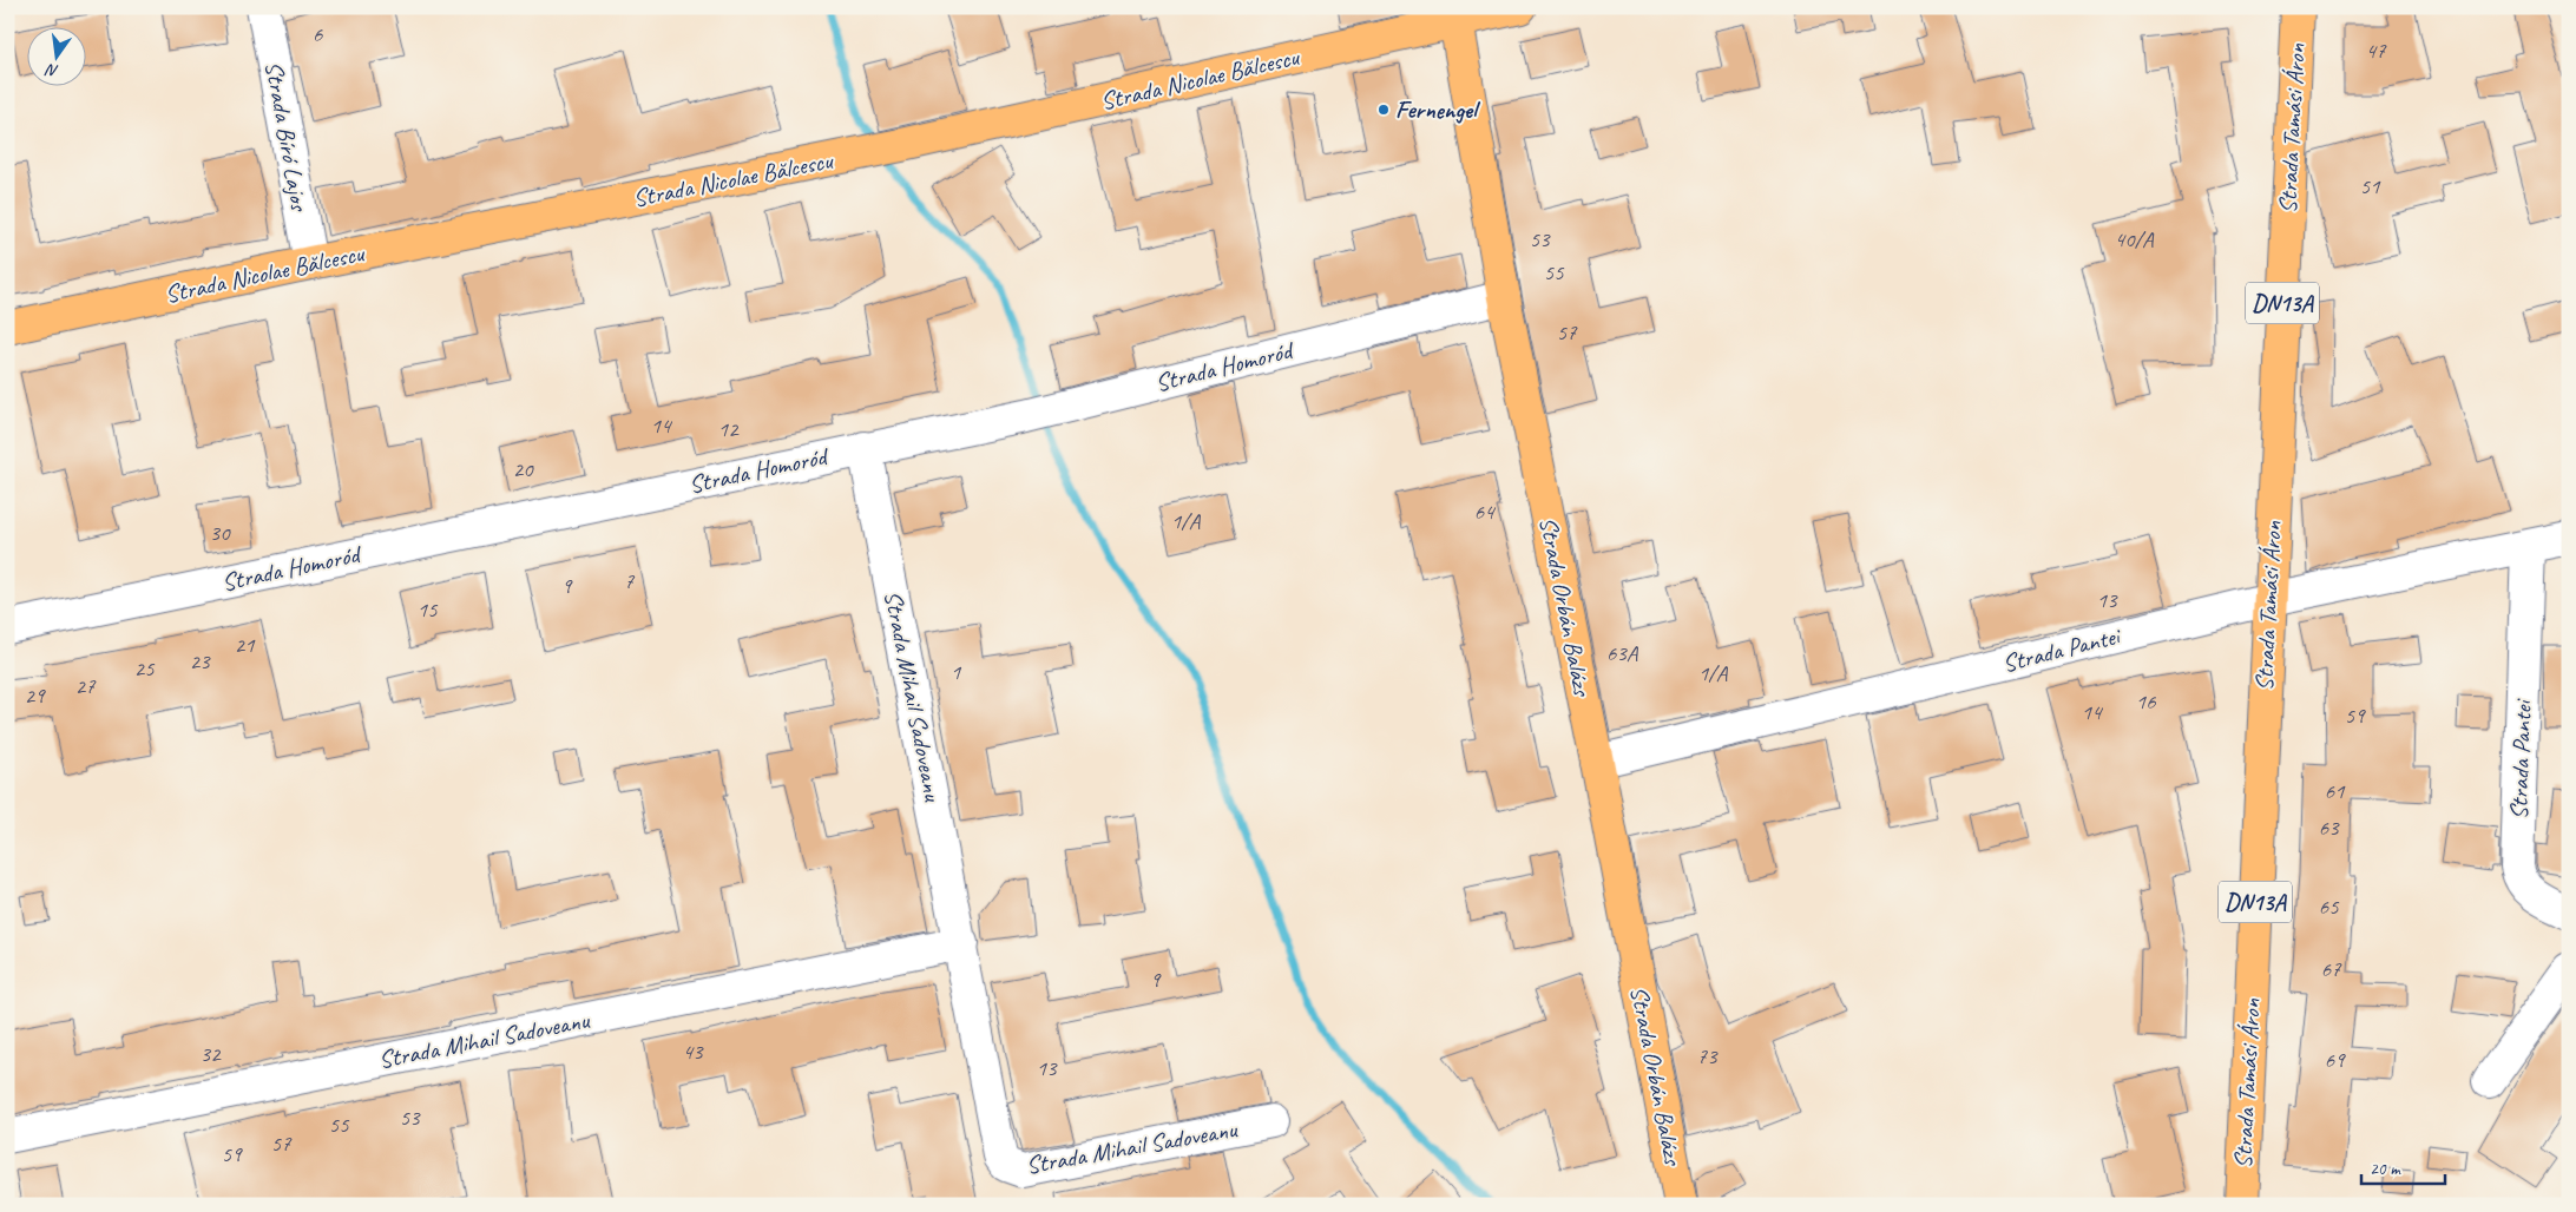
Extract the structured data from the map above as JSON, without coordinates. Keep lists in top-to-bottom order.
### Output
{
  "streets": {
    "main road": [
      "Strada Nicolae Bălcescu",
      "Strada Tamási Áron",
      "DN13A",
      "Strada Orbán Balázs"
    ],
    "street": [
      "Strada Bíró Lajos",
      "Strada Homoród",
      "Strada Pantei",
      "Strada Mihail Sadoveanu"
    ]
  },
  "crossings": [
    ["Strada Nicolae Bălcescu", "Strada Bíró Lajos"],
    ["Strada Nicolae Bălcescu", "Strada Orbán Balázs"],
    ["Strada Tamási Áron", "Strada Pantei"],
    ["Strada Homoród", "Strada Orbán Balázs"],
    ["Strada Homoród", "Strada Mihail Sadoveanu"],
    ["Strada Orbán Balázs", "Strada Pantei"]
  ],
  "places": ["Fernengel"],
  "house_numbers": [
    "6",
    "47",
    "51",
    "53",
    "40/A",
    "55",
    "57",
    "14",
    "12",
    "20",
    "64",
    "1/A",
    "30",
    "7",
    "9",
    "13",
    "15",
    "21",
    "63A",
    "23",
    "25",
    "1",
    "1/A",
    "27",
    "29",
    "16",
    "14",
    "59",
    "61",
    "63",
    "65",
    "67",
    "9",
    "43",
    "32",
    "73",
    "69",
    "13",
    "53",
    "55",
    "57",
    "59"
  ],
  "scale_bar": "20 m",
  "north": "bottom"
}
